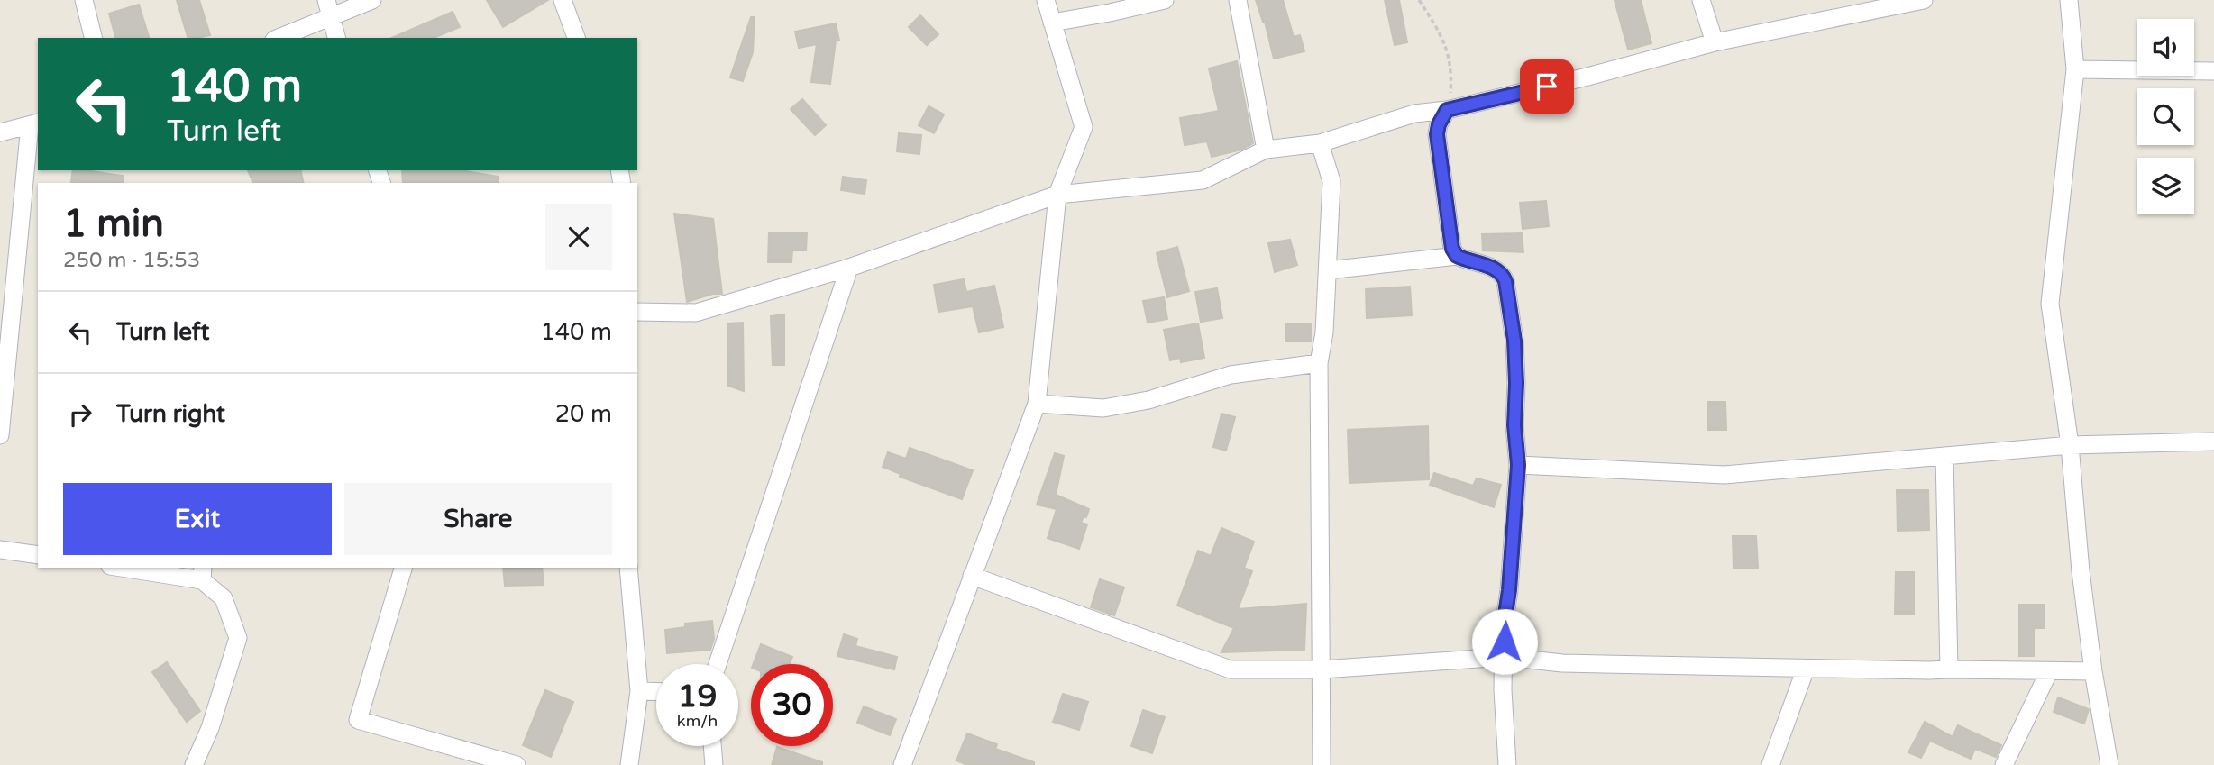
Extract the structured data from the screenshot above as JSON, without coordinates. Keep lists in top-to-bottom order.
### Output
{
  "page": {
    "turn": ["140 m", "Turn left"],
    "heading": ["1 min", "250 m · 15:53"],
    "list": [
      {
        "name": "Turn left",
        "value": "140 m"
      },
      {
        "name": "Turn right",
        "value": "20 m"
      }
    ],
    "buttons": ["Exit", "Share"],
    "speed": "19 km/h",
    "limit": "30"
  }
}
